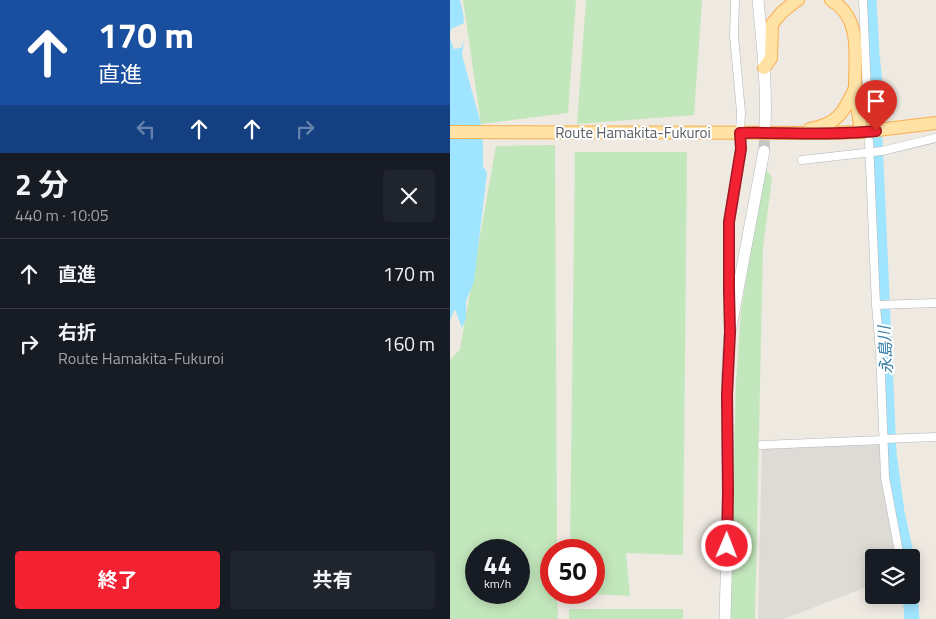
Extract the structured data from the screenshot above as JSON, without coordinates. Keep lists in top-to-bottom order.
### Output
{
  "streets": {
    "main road": ["Route Hamakita-Fukuroi"]
  },
  "water": ["永島川"],
  "page": {
    "turn": ["170 m", "直進"],
    "heading": ["2 分", "440 m · 10:05"],
    "list": [
      {
        "name": "直進",
        "value": "170 m"
      },
      {
        "name": "右折",
        "note": "Route Hamakita-Fukuroi",
        "value": "160 m"
      }
    ],
    "speed": "44 km/h",
    "limit": "50",
    "buttons": ["終了", "共有"]
  }
}
